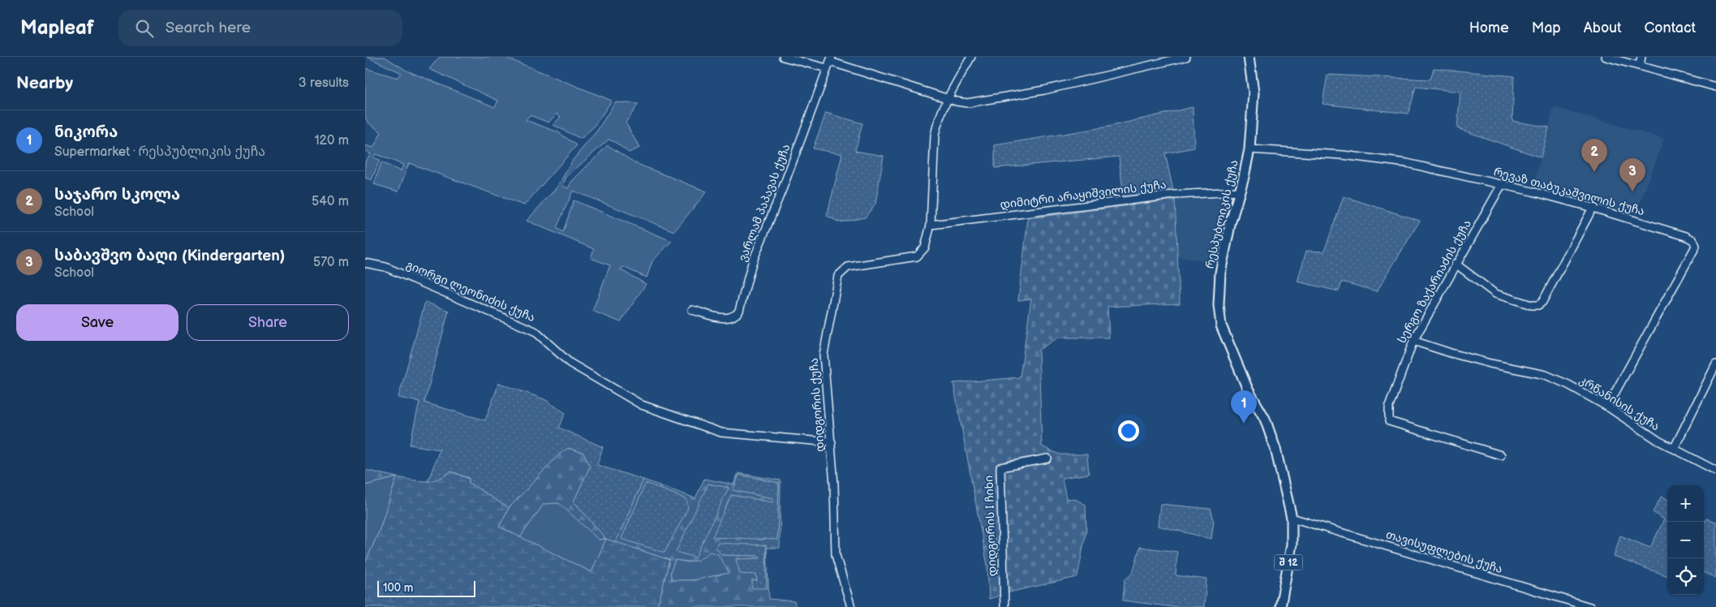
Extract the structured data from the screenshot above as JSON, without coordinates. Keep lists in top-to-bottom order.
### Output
{
  "streets": {
    "main road": ["რესპუბლიკის ქუჩა", "შ 12"],
    "street": [
      "რევაზ თაბუკაშვილის ქუჩა",
      "დიმიტრი არაყიშვილის ქუჩა",
      "ვარლამ პაპავას ქუჩა",
      "სერგო ზაქარიაძის ქუჩა",
      "გიორგი ლეონიძის ქუჩა",
      "კრწანისის ქუჩა",
      "დიდგორის ქუჩა",
      "დიდგორის I ჩიხი",
      "თავისუფლების ქუჩა"
    ]
  },
  "crossings": [
    ["რევაზ თაბუკაშვილის ქუჩა", "რესპუბლიკის ქუჩა"],
    ["რევაზ თაბუკაშვილის ქუჩა", "სერგო ზაქარიაძის ქუჩა"],
    ["რევაზ თაბუკაშვილის ქუჩა", "კრწანისის ქუჩა"],
    ["დიმიტრი არაყიშვილის ქუჩა", "რესპუბლიკის ქუჩა"],
    ["დიმიტრი არაყიშვილის ქუჩა", "დიდგორის ქუჩა"],
    ["რესპუბლიკის ქუჩა", "თავისუფლების ქუჩა"],
    ["სერგო ზაქარიაძის ქუჩა", "კრწანისის ქუჩა"],
    ["გიორგი ლეონიძის ქუჩა", "დიდგორის ქუჩა"]
  ],
  "scale_bar": "100 m",
  "page": {
    "header": "Mapleaf",
    "search": "Search here",
    "nav": [
      "Home",
      "Map",
      "About",
      "Contact"
    ],
    "heading": ["Nearby", "3 results"],
    "list": [
      {
        "mark": "1",
        "name": "ნიკორა",
        "note": "Supermarket · რესპუბლიკის ქუჩა",
        "value": "120 m"
      },
      {
        "mark": "2",
        "name": "საჯარო სკოლა",
        "note": "School",
        "value": "540 m"
      },
      {
        "mark": "3",
        "name": "საბავშვო ბაღი (Kindergarten)",
        "note": "School",
        "value": "570 m"
      }
    ],
    "pins": ["2", "3", "1"],
    "buttons": ["Save", "Share"],
    "map_buttons": ["+", "−"],
    "scale": "100 m"
  }
}
